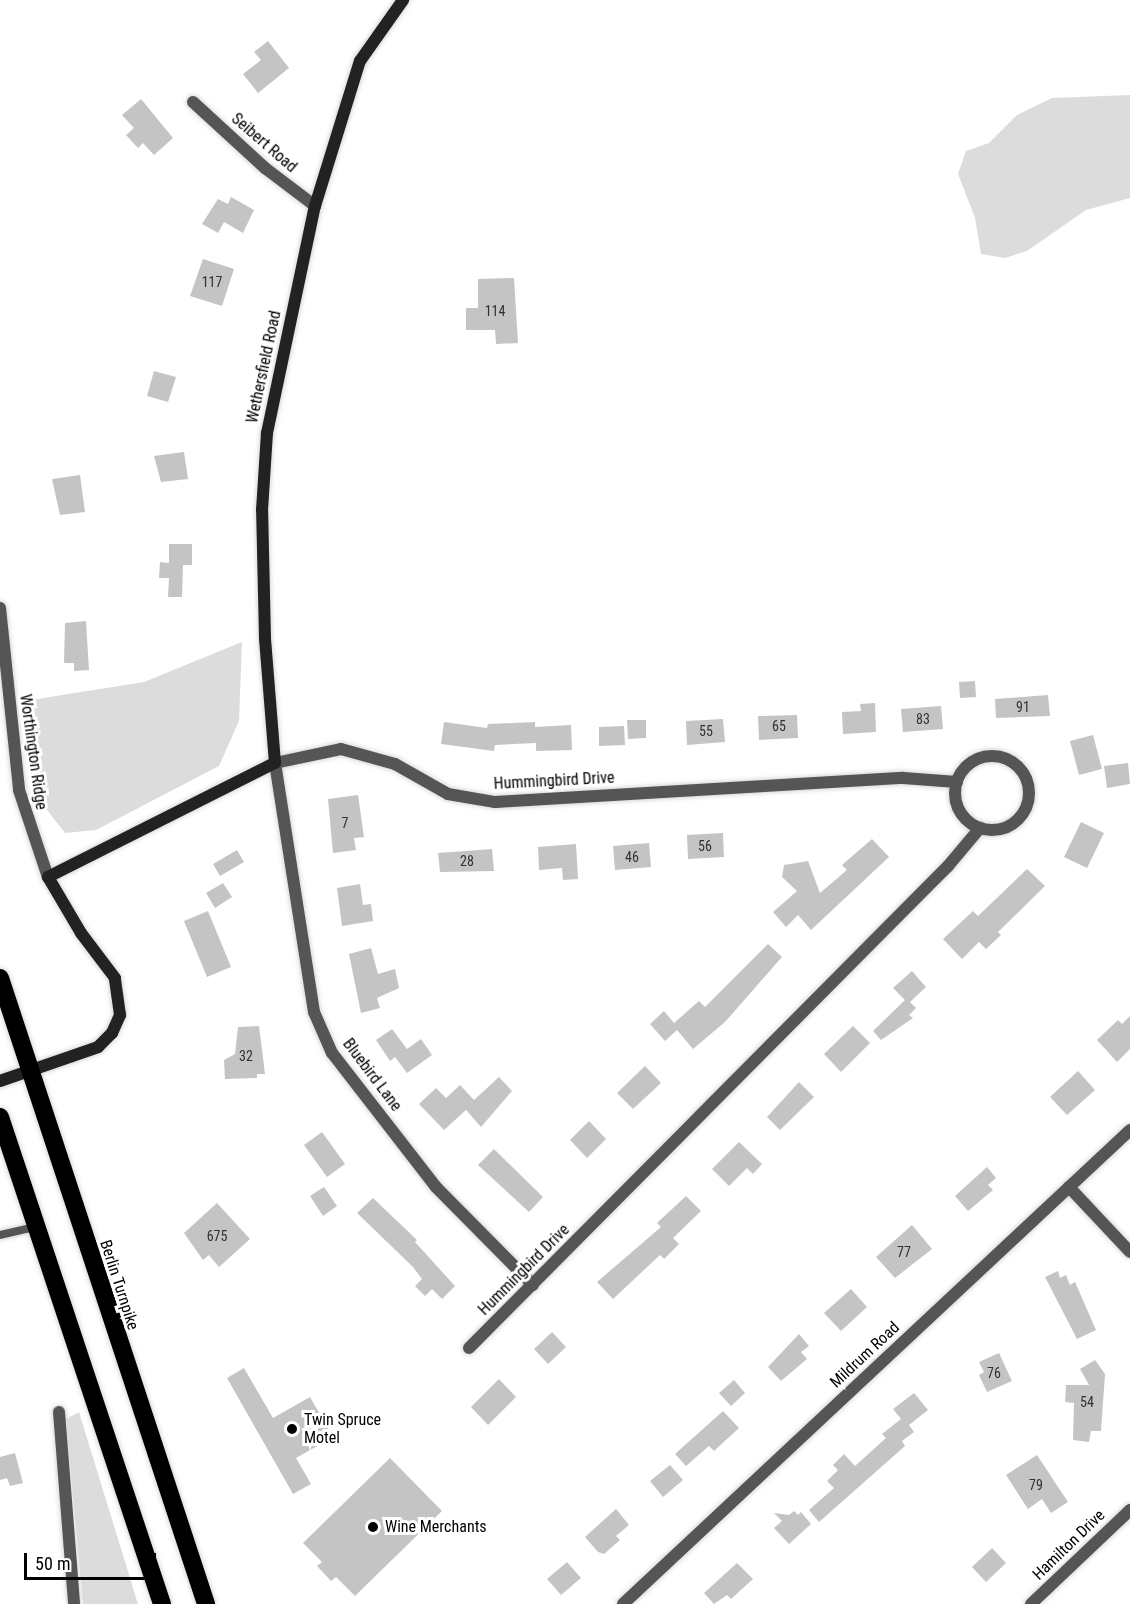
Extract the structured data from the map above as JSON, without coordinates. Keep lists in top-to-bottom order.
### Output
{
  "streets": {
    "highway": ["Berlin Turnpike"],
    "street": [
      "Seibert Road",
      "Wethersfield Road",
      "Worthington Ridge",
      "Hummingbird Drive",
      "Bluebird Lane",
      "Mildrum Road",
      "Hamilton Drive"
    ]
  },
  "crossings": [
    ["Seibert Road", "Wethersfield Road"],
    ["Wethersfield Road", "Hummingbird Drive"],
    ["Wethersfield Road", "Bluebird Lane"],
    ["Worthington Ridge", "Hummingbird Drive"],
    ["Worthington Ridge", "Berlin Turnpike"],
    ["Hummingbird Drive", "Bluebird Lane"]
  ],
  "places": ["Twin Spruce Motel", "Wine Merchants"],
  "house_numbers": [
    "117",
    "114",
    "91",
    "83",
    "65",
    "55",
    "7",
    "56",
    "46",
    "28",
    "32",
    "675",
    "77",
    "76",
    "54",
    "79"
  ],
  "scale_bar": "50 m"
}
